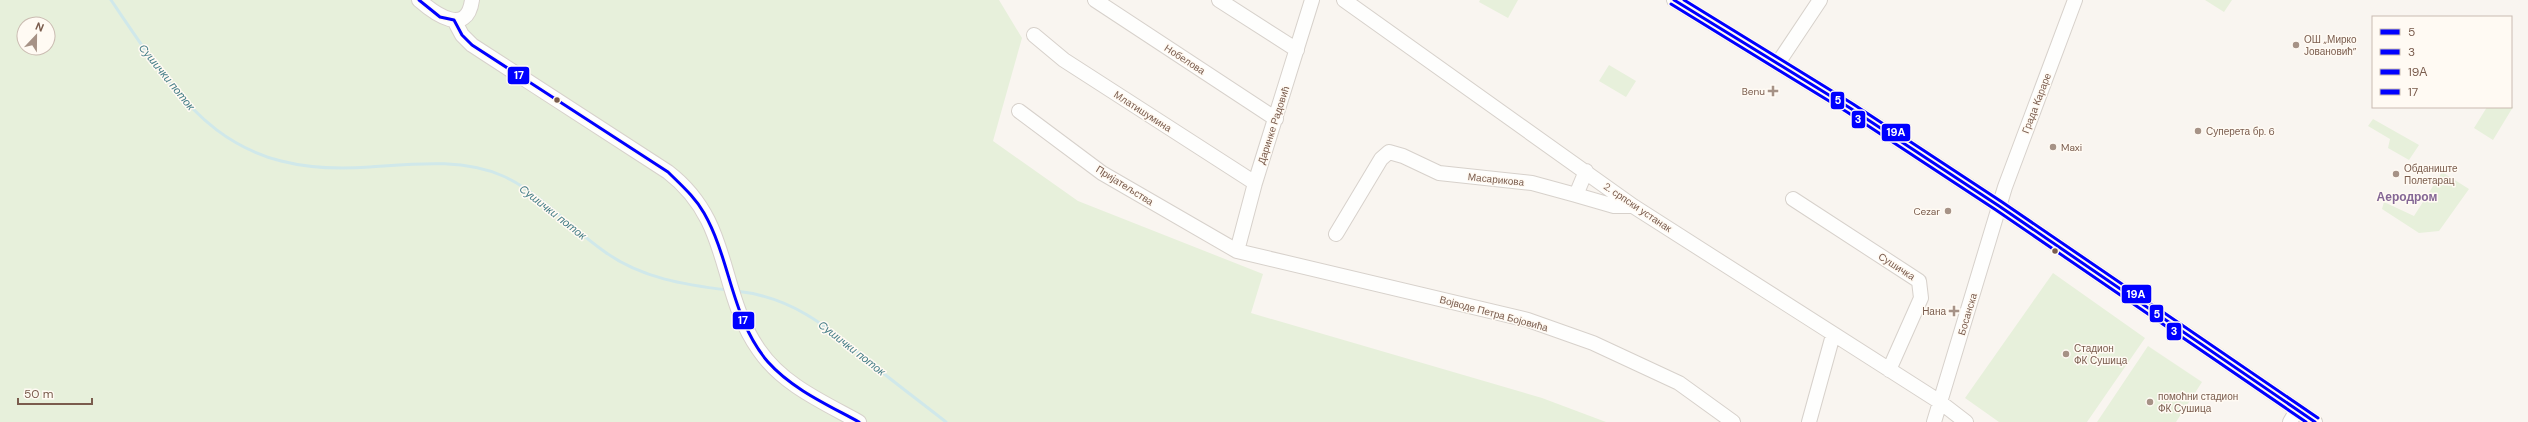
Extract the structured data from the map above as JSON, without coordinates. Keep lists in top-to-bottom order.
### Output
{
  "streets": {
    "street": [
      "Нобелова",
      "Града Караре",
      "Млатишумина",
      "Даринке Радовић",
      "Масарикова",
      "Пријатељства",
      "2. српски устанак",
      "Сушичка",
      "Војводе Петра Бојовића",
      "Босанска"
    ]
  },
  "crossings": [
    ["Нобелова", "Даринке Радовић"],
    ["Града Караре", "Босанска"],
    ["Млатишумина", "Даринке Радовић"],
    ["Даринке Радовић", "Пријатељства"],
    ["Даринке Радовић", "Војводе Петра Бојовића"],
    ["Масарикова", "2. српски устанак"],
    ["Пријатељства", "Војводе Петра Бојовића"],
    ["2. српски устанак", "Сушичка"],
    ["2. српски устанак", "Босанска"]
  ],
  "districts": ["Аеродром"],
  "water": ["Сушички поток"],
  "places": {
    "other": [
      "ОШ „Мирко Јовановић”",
      "Суперета бр. 6",
      "Maxi",
      "Обданиште Полетарац",
      "Cezar",
      "Стадион ФК Сушица",
      "помоћни стадион ФК Сушица"
    ],
    "health": ["Benu", "Нана"]
  },
  "lines": [
    "transit line 5",
    "transit line 19А",
    "transit line 17",
    "transit line 3"
  ],
  "legend": [
    "5",
    "3",
    "19А",
    "17"
  ],
  "scale_bar": "50 m",
  "north": "top"
}
